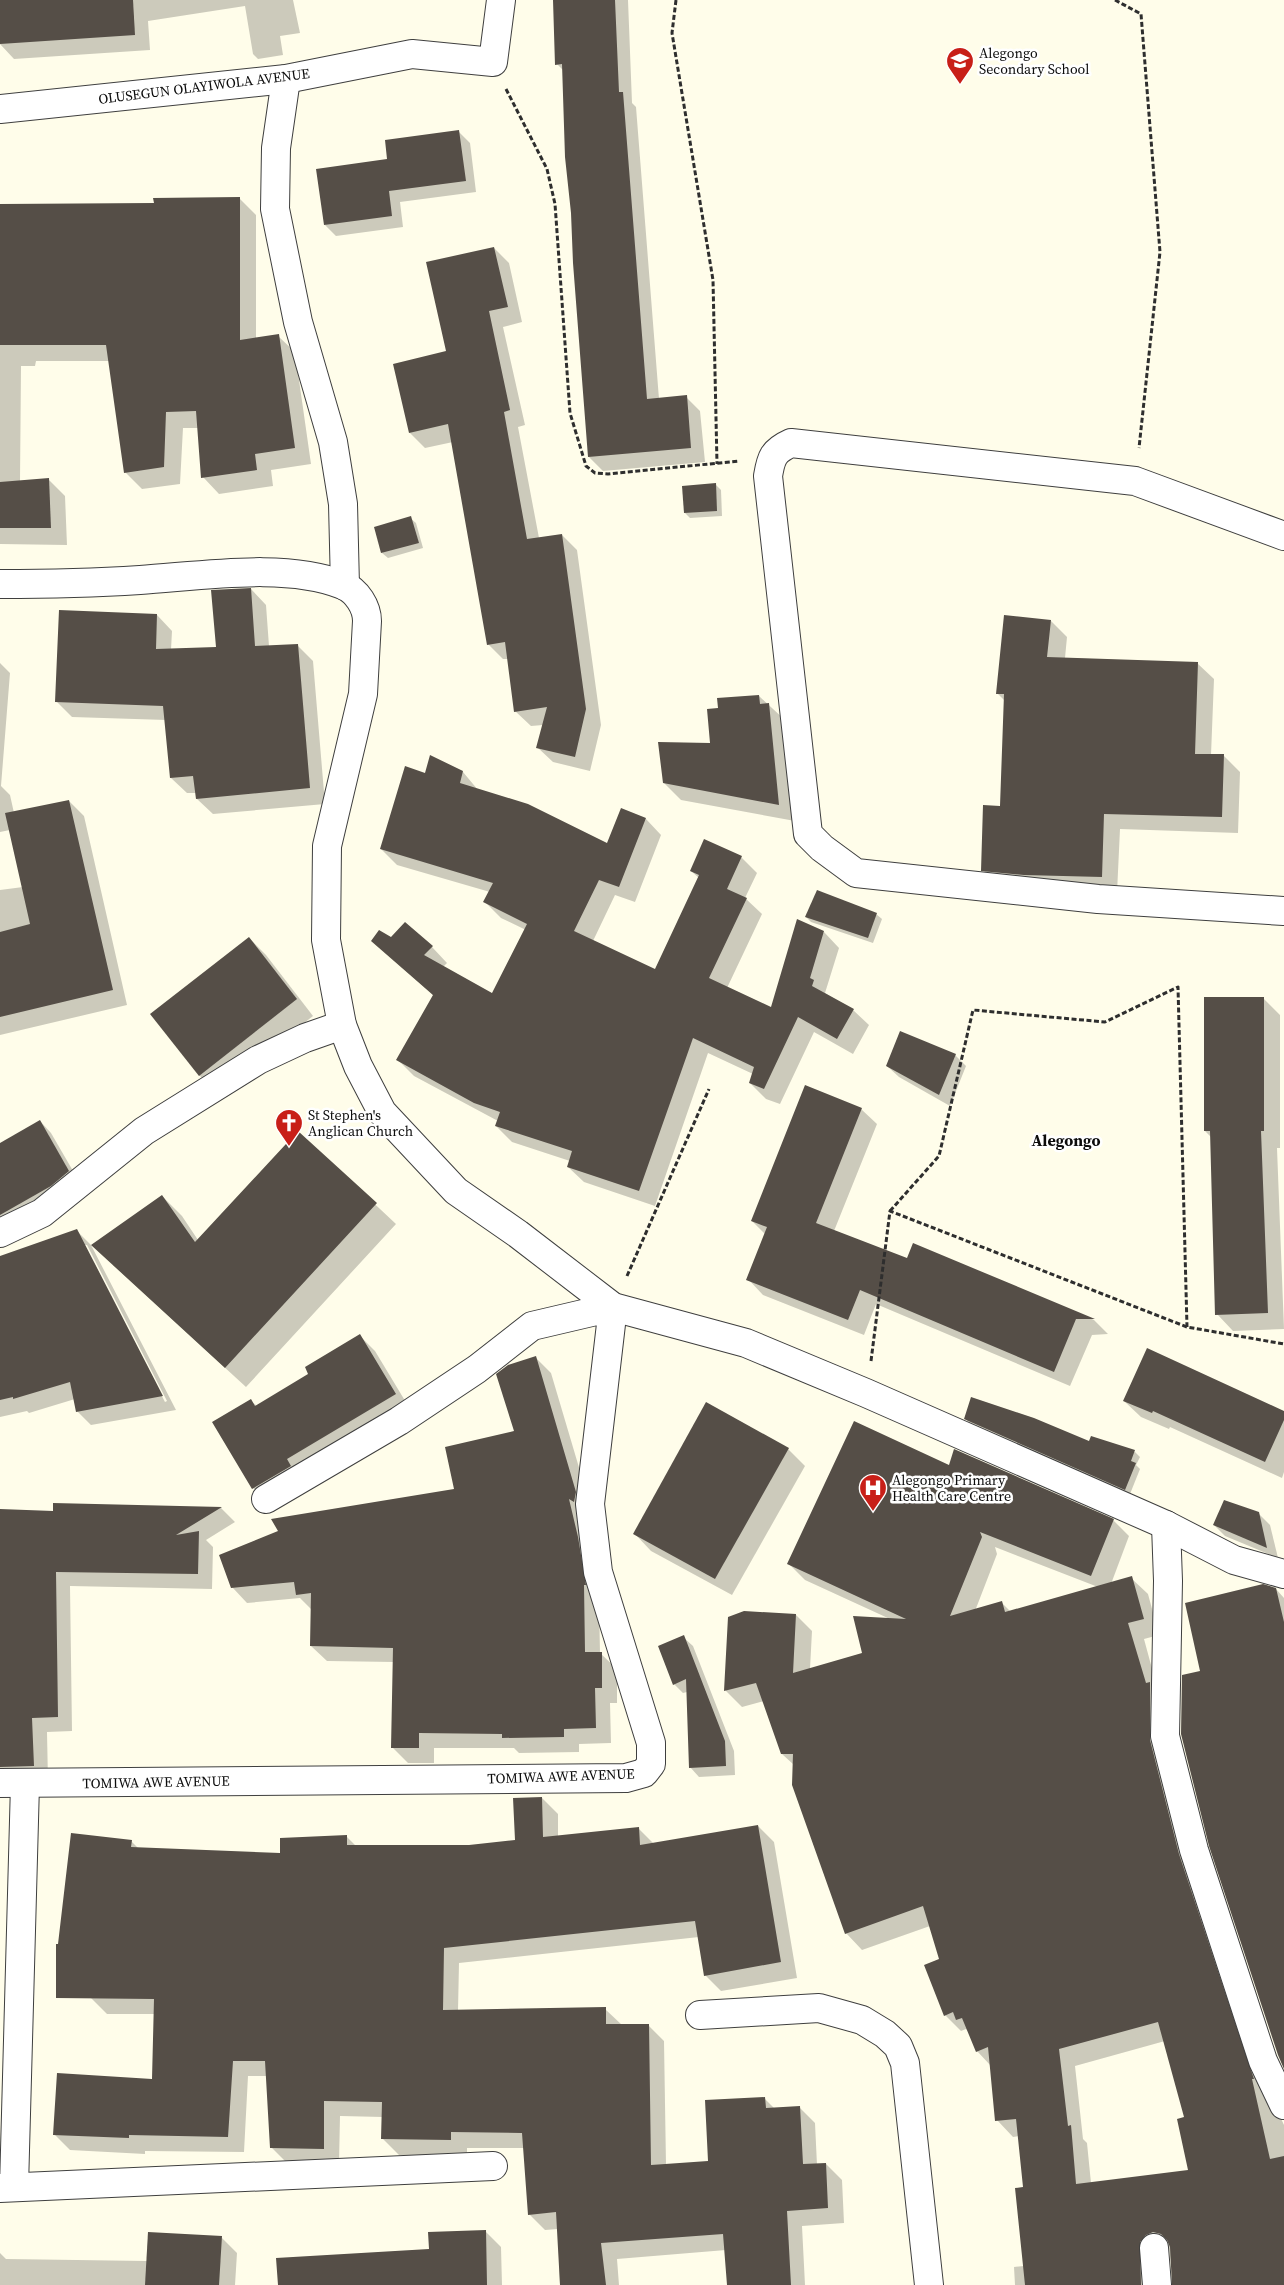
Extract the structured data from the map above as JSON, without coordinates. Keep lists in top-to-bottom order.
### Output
{
  "streets": {
    "street": ["OLUSEGUN OLAYIWOLA AVENUE", "TOMIWA AWE AVENUE"]
  },
  "districts": ["Alegongo"],
  "places": {
    "school or university": ["Alegongo Secondary School"],
    "church": ["St Stephen's Anglican Church"],
    "hospital": ["Alegongo Primary Health Care Centre"]
  }
}
